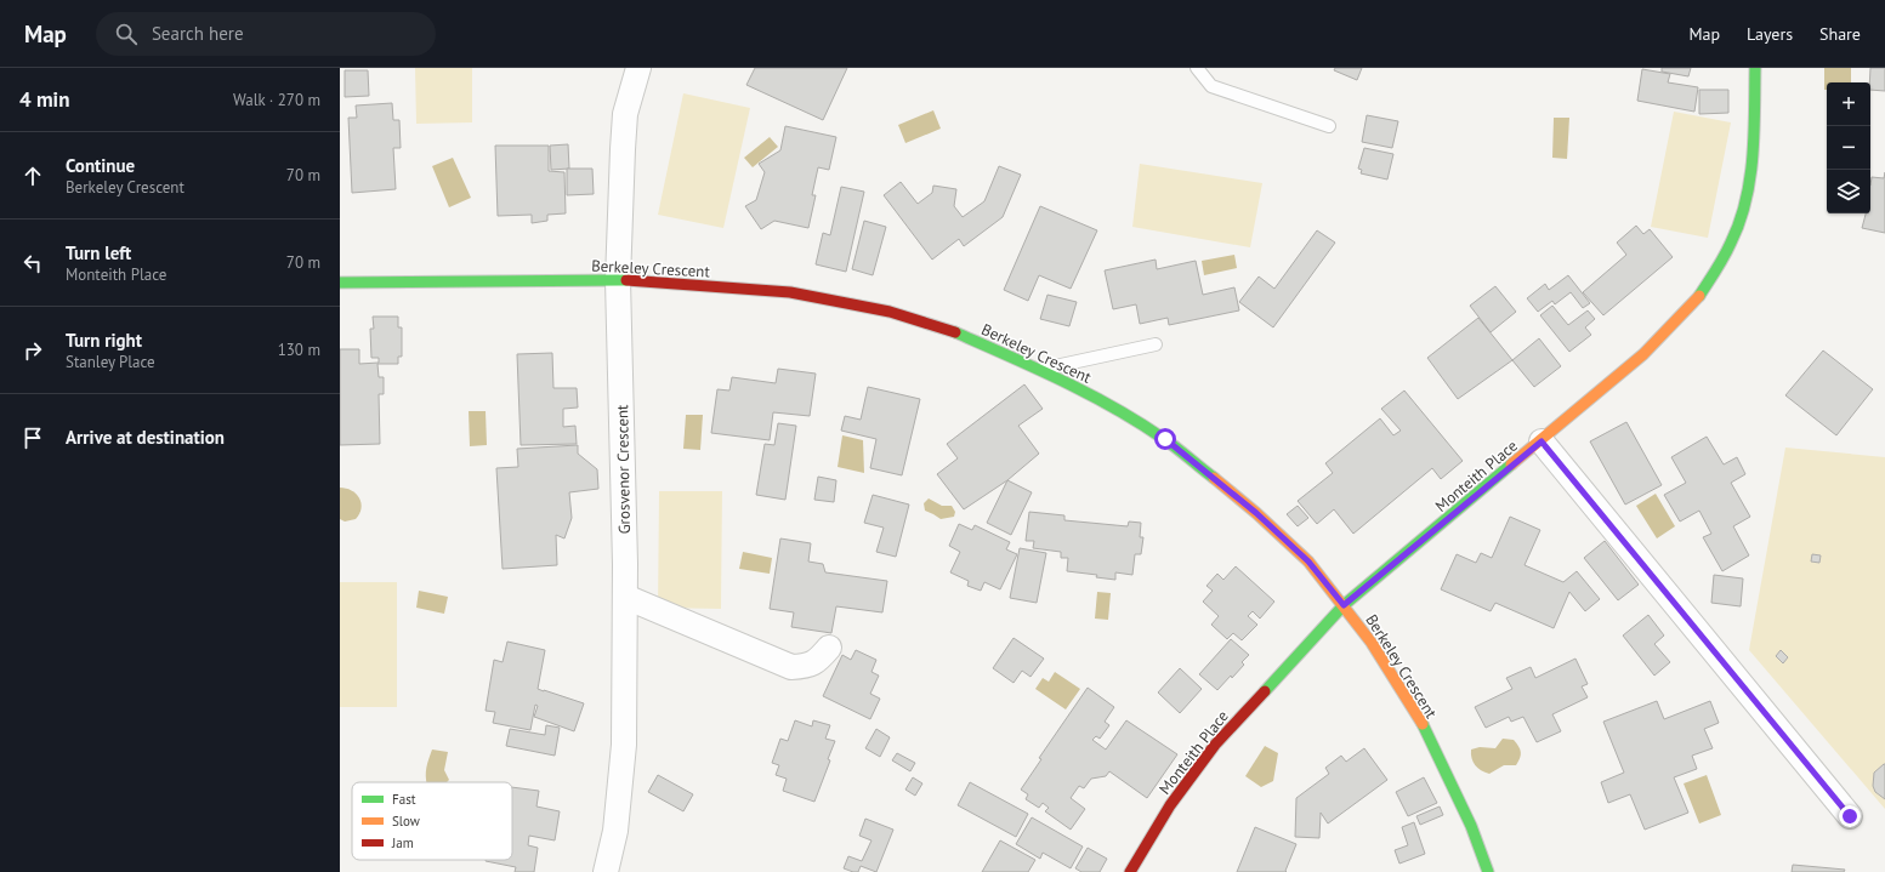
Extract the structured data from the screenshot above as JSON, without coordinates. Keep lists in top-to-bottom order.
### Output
{
  "streets": {
    "street": ["Berkeley Crescent", "Grosvenor Crescent", "Monteith Place"]
  },
  "crossings": [
    ["Berkeley Crescent", "Grosvenor Crescent"],
    ["Berkeley Crescent", "Monteith Place"]
  ],
  "legend": ["Fast", "Slow", "Jam"],
  "page": {
    "header": "Map",
    "search": "Search here",
    "nav": ["Map", "Layers", "Share"],
    "heading": ["4 min", "Walk · 270 m"],
    "map_buttons": ["+", "−"],
    "list": [
      ["Continue", "Berkeley Crescent", "70 m"],
      ["Turn left", "Monteith Place", "70 m"],
      ["Turn right", "Stanley Place", "130 m"],
      "Arrive at destination"
    ]
  }
}
